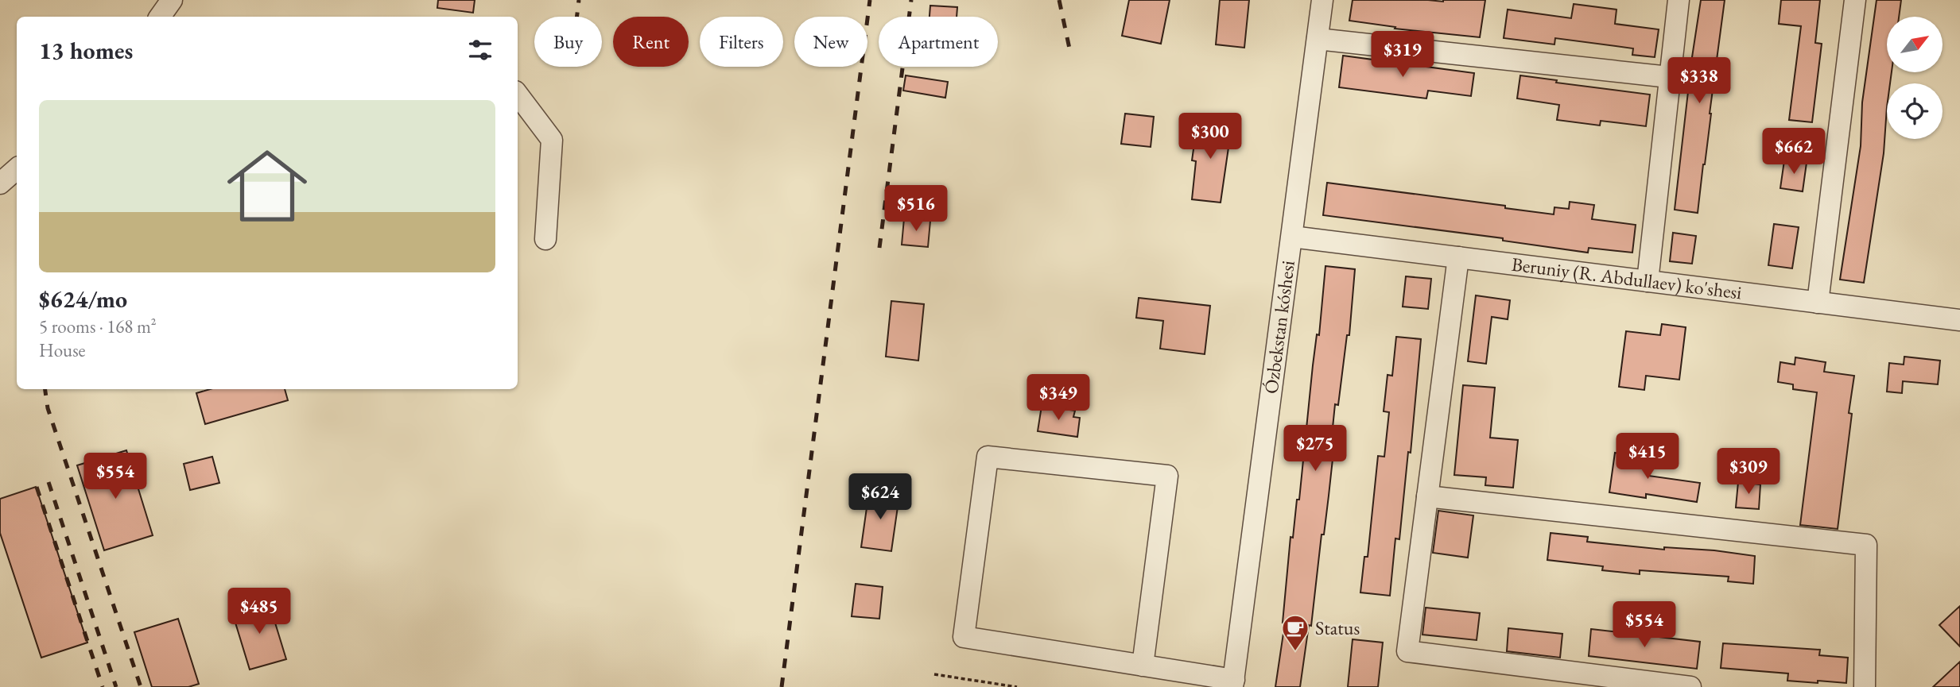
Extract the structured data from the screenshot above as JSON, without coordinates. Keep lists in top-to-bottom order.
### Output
{
  "streets": {
    "street": ["Beruniy (R. Abdullaev) ko'shesi", "Ózbekstan kóshesi"]
  },
  "crossings": [
    ["Beruniy (R. Abdullaev) ko'shesi", "Ózbekstan kóshesi"]
  ],
  "places": {
    "cafe": ["Status"]
  },
  "north": "top right",
  "page": {
    "chip": [
      "Buy",
      "Rent",
      "Filters",
      "New",
      "Apartment"
    ],
    "heading": "13 homes",
    "price": [
      "$319",
      "$338",
      "$300",
      "$662",
      "$516",
      "$349",
      "$275",
      "$415",
      "$309",
      "$554",
      "$624",
      "$485",
      "$554"
    ],
    "list": [
      {
        "name": "$624/mo",
        "note": "5 rooms · 168 m² · House"
      }
    ]
  }
}
